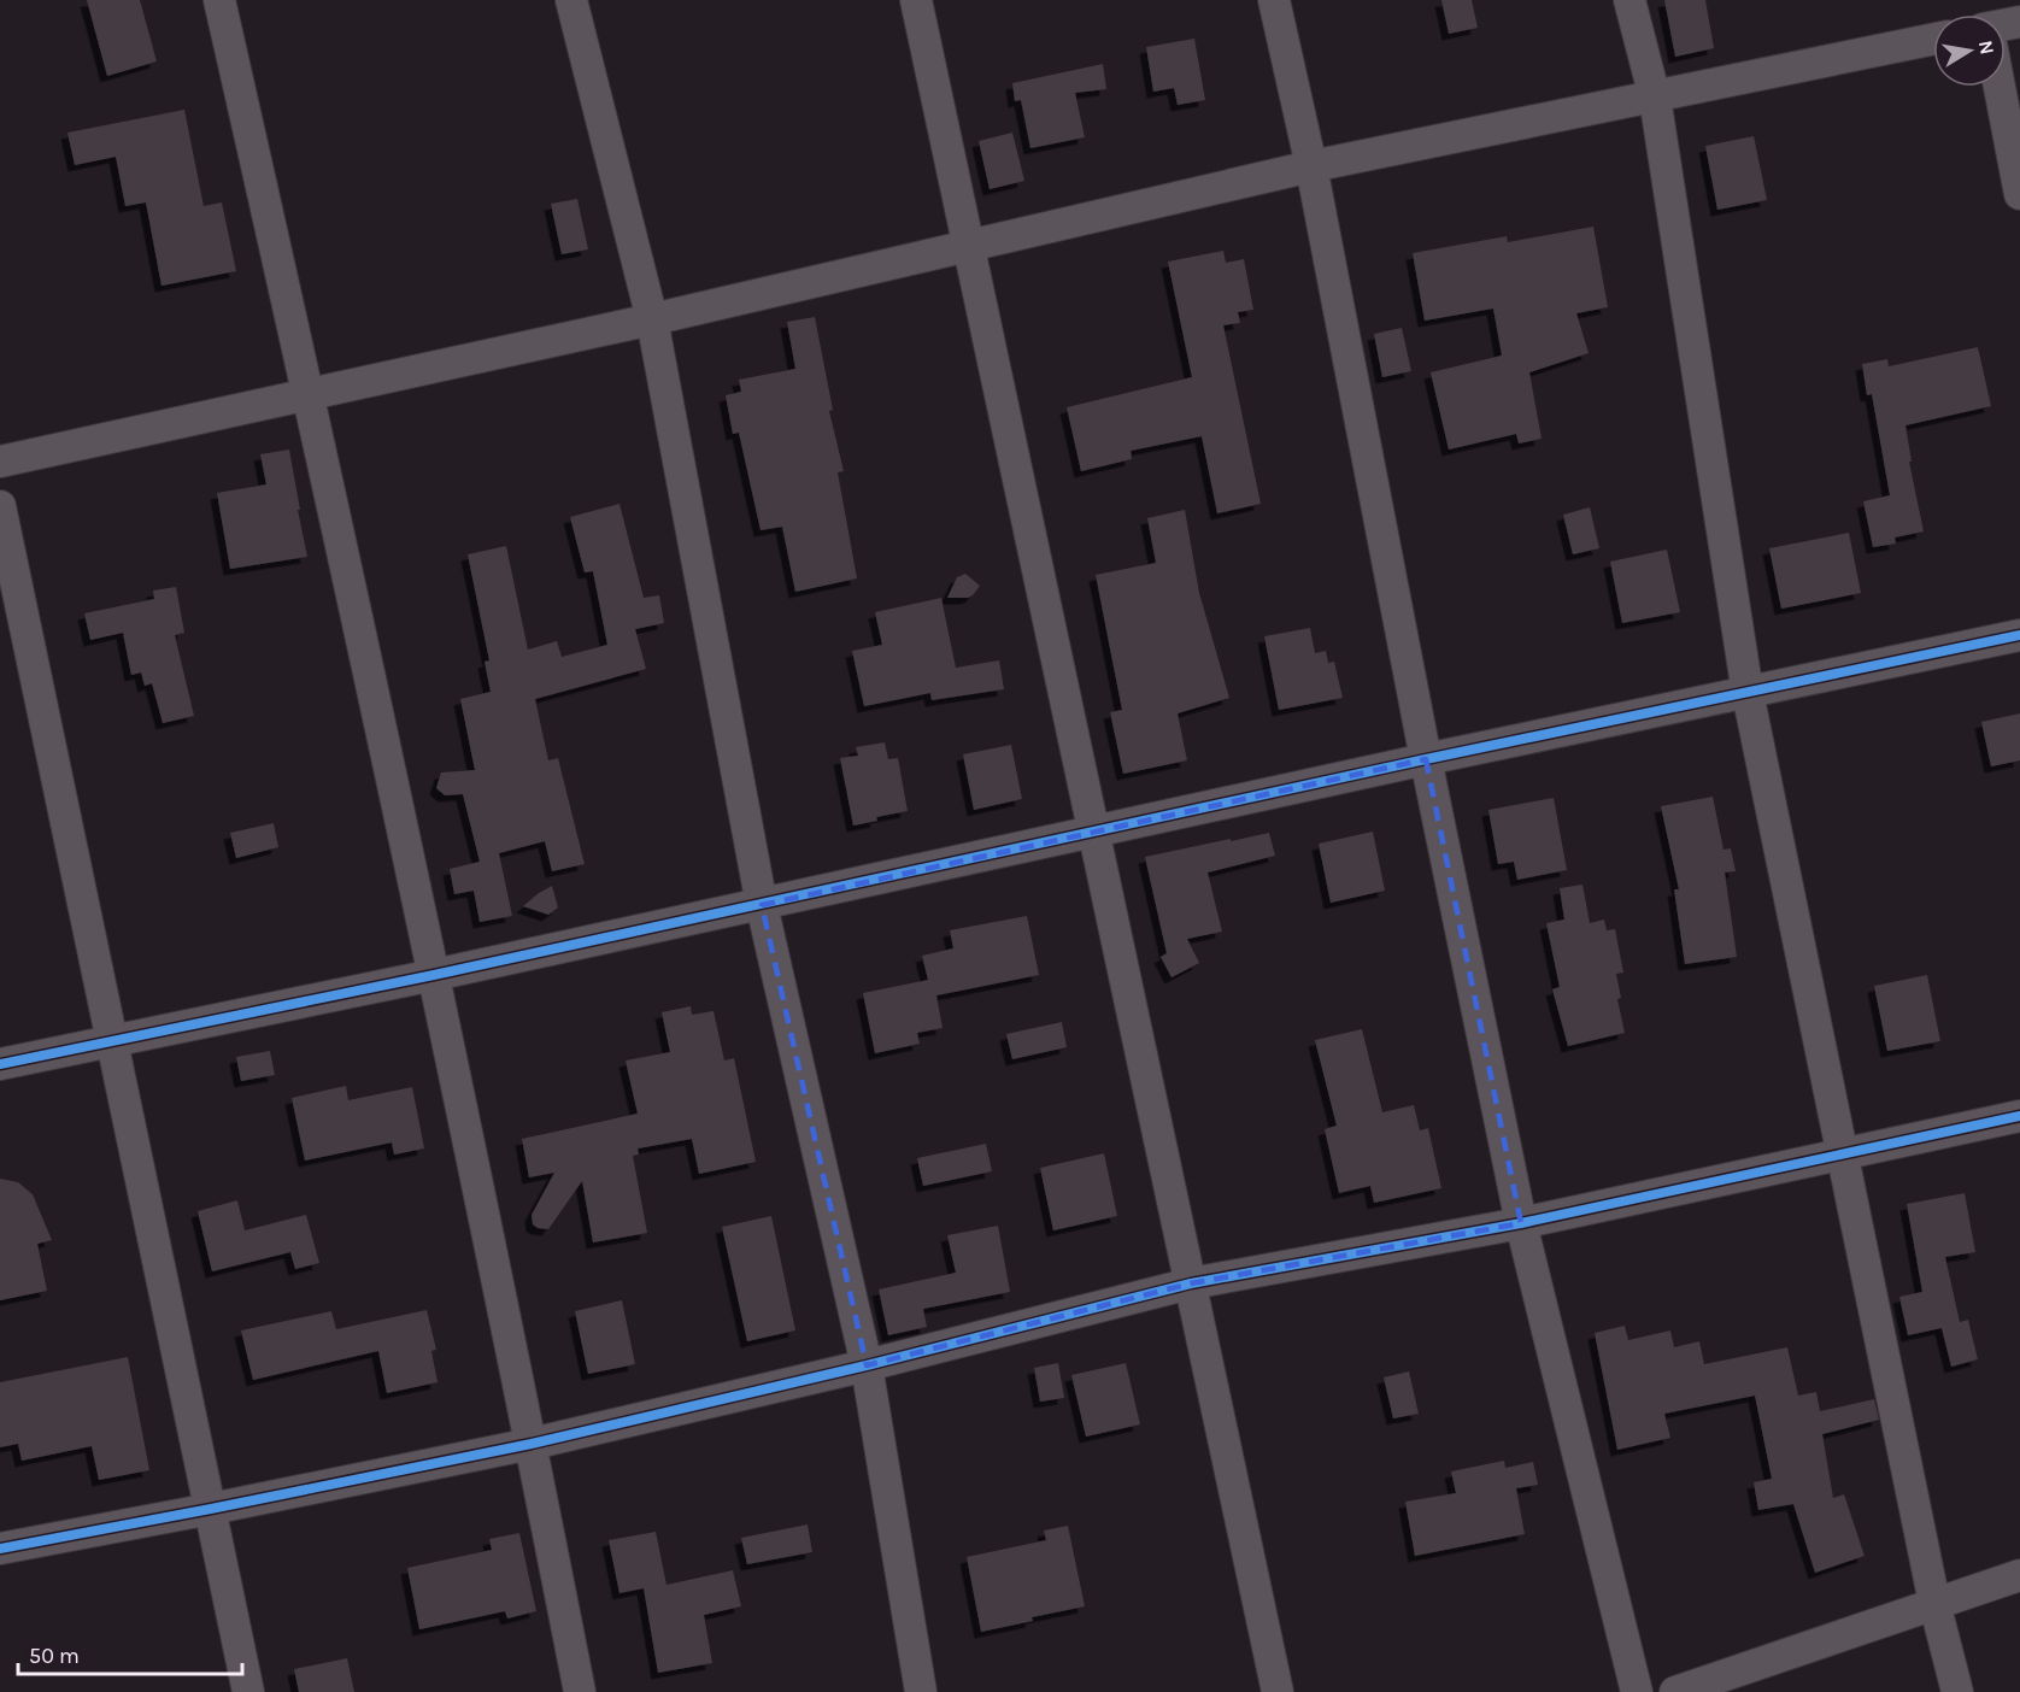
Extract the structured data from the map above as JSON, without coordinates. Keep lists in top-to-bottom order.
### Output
{
  "scale_bar": "50 m",
  "north": "right"
}
